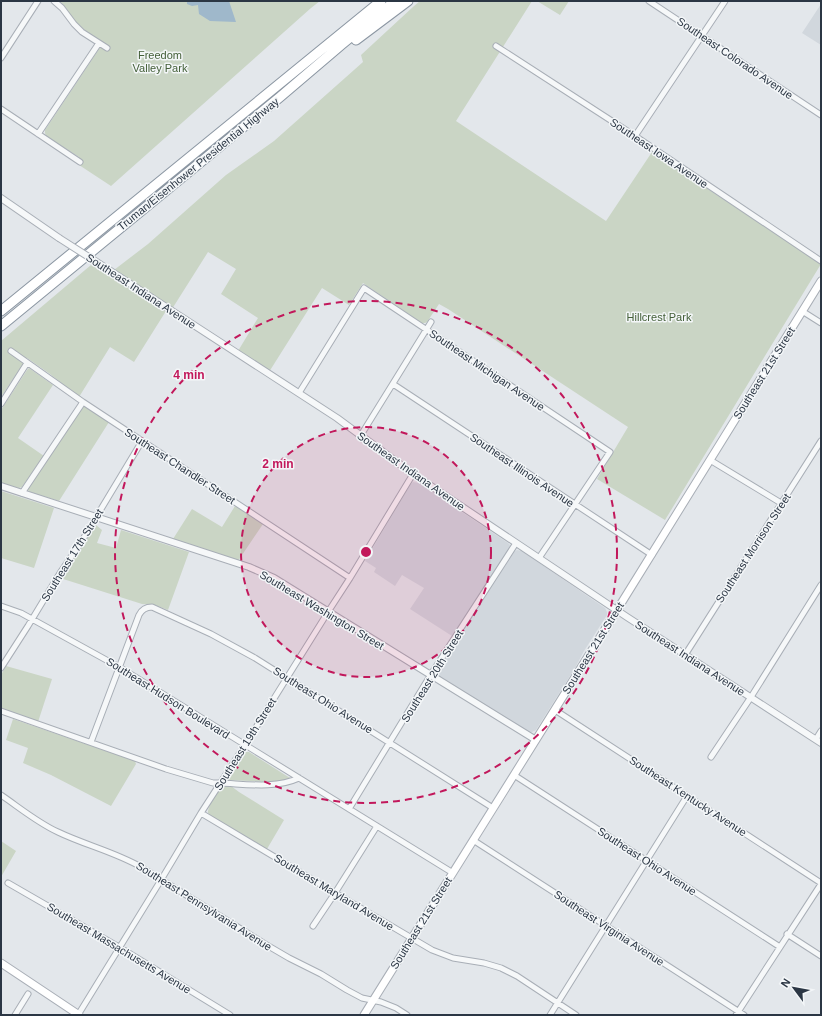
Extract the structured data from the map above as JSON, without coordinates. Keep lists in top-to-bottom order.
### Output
{
  "streets": {
    "highway": ["Truman/Eisenhower Presidential Highway"],
    "main road": ["Southeast 21st Street"],
    "street": [
      "Southeast Colorado Avenue",
      "Southeast Iowa Avenue",
      "Southeast Indiana Avenue",
      "Southeast Michigan Avenue",
      "Southeast Chandler Street",
      "Southeast Illinois Avenue",
      "Southeast Morrison Street",
      "Southeast 17th Street",
      "Southeast Washington Street",
      "Southeast 20th Street",
      "Southeast Hudson Boulevard",
      "Southeast Ohio Avenue",
      "Southeast 19th Street",
      "Southeast Kentucky Avenue",
      "Southeast Maryland Avenue",
      "Southeast Pennsylvania Avenue",
      "Southeast Virginia Avenue",
      "Southeast Massachusetts Avenue"
    ]
  },
  "crossings": [
    ["Southeast Indiana Avenue", "Southeast Michigan Avenue"],
    ["Southeast Indiana Avenue", "Southeast 21st Street"],
    ["Southeast Indiana Avenue", "Southeast Morrison Street"],
    ["Southeast Indiana Avenue", "Southeast 20th Street"],
    ["Southeast Indiana Avenue", "Southeast 19th Street"],
    ["Southeast Michigan Avenue", "Southeast Illinois Avenue"],
    ["Southeast 21st Street", "Southeast Illinois Avenue"],
    ["Southeast 21st Street", "Southeast Washington Street"],
    ["Southeast 21st Street", "Southeast Hudson Boulevard"],
    ["Southeast 21st Street", "Southeast Ohio Avenue"],
    ["Southeast 21st Street", "Southeast Kentucky Avenue"],
    ["Southeast 21st Street", "Southeast Maryland Avenue"],
    ["Southeast 21st Street", "Southeast Pennsylvania Avenue"],
    ["Southeast 21st Street", "Southeast Virginia Avenue"],
    ["Southeast Chandler Street", "Southeast 17th Street"],
    ["Southeast Chandler Street", "Southeast 19th Street"],
    ["Southeast 17th Street", "Southeast Washington Street"],
    ["Southeast 17th Street", "Southeast Hudson Boulevard"],
    ["Southeast Washington Street", "Southeast 20th Street"],
    ["Southeast Washington Street", "Southeast 19th Street"],
    ["Southeast 20th Street", "Southeast Hudson Boulevard"],
    ["Southeast 20th Street", "Southeast Ohio Avenue"],
    ["Southeast Hudson Boulevard", "Southeast Ohio Avenue"],
    ["Southeast Hudson Boulevard", "Southeast 19th Street"],
    ["Southeast Ohio Avenue", "Southeast 19th Street"],
    ["Southeast 19th Street", "Southeast Maryland Avenue"],
    ["Southeast 19th Street", "Southeast Pennsylvania Avenue"],
    ["Southeast 19th Street", "Southeast Massachusetts Avenue"]
  ],
  "parks": ["Freedom Valley Park", "Hillcrest Park"],
  "north": "top left",
  "rings": ["4 min", "2 min"]
}
